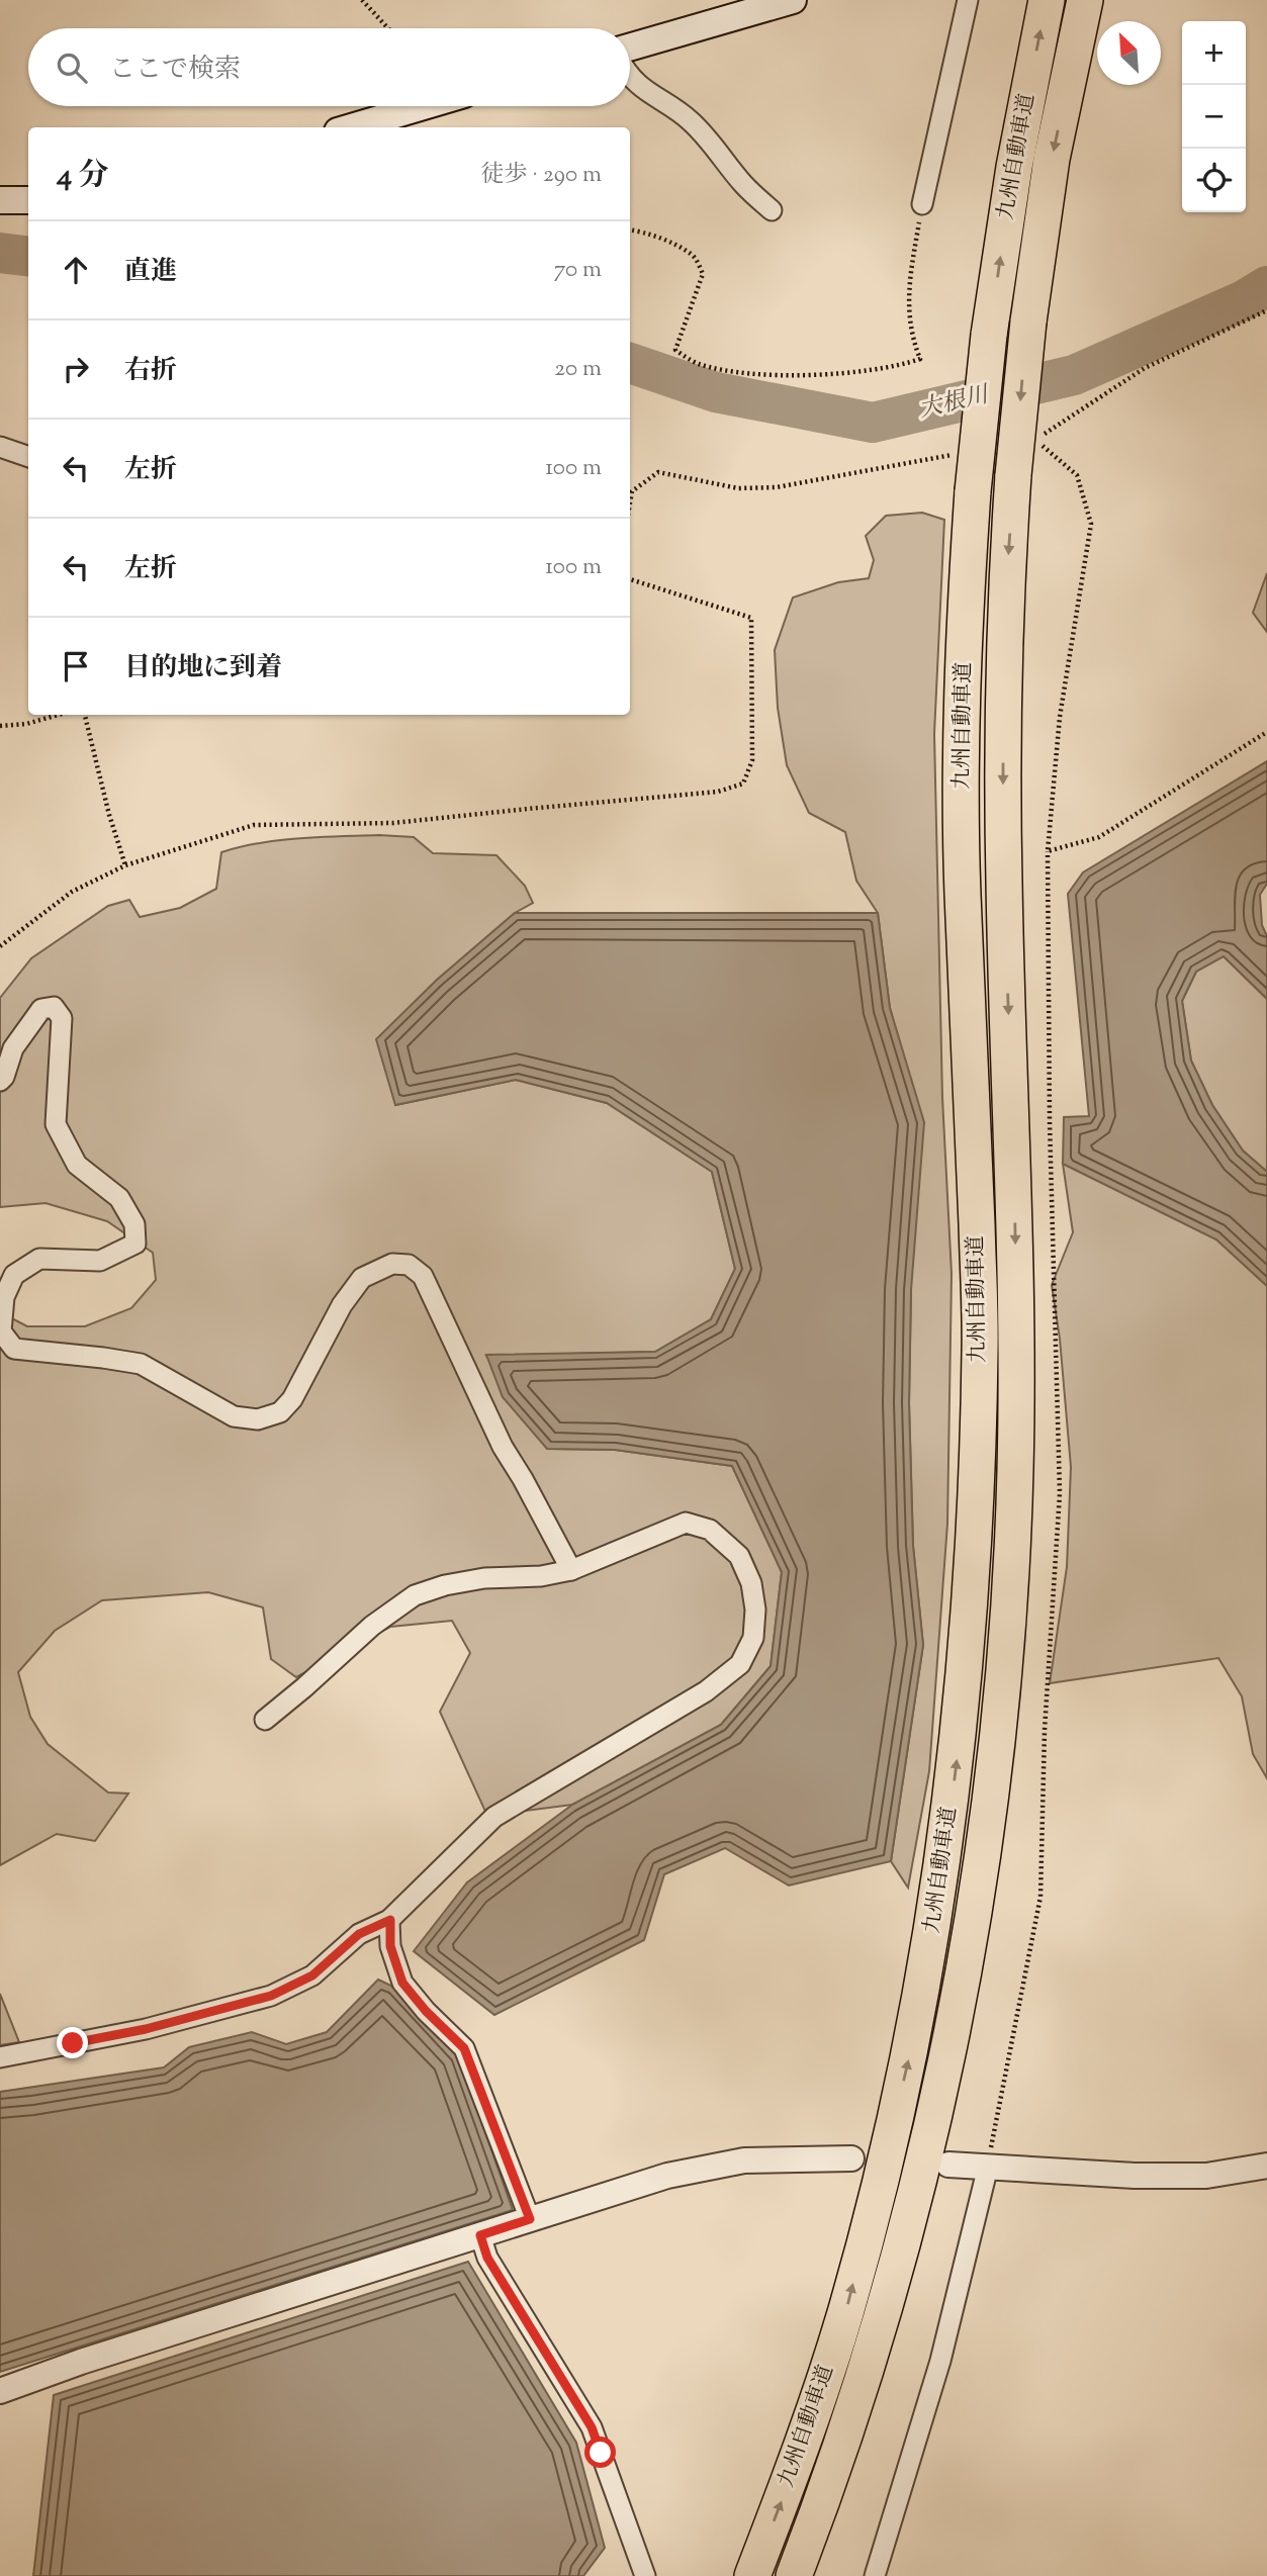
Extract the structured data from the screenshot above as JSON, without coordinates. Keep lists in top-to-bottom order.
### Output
{
  "streets": {
    "highway": ["九州自動車道"]
  },
  "water": ["大根川"],
  "north": "top left",
  "page": {
    "map_buttons": ["+", "−"],
    "search": "ここで検索",
    "heading": ["4 分", "徒歩 · 290 m"],
    "list": [
      ["直進", "70 m"],
      ["右折", "20 m"],
      ["左折", "100 m"],
      ["左折", "100 m"],
      "目的地に到着"
    ]
  }
}
